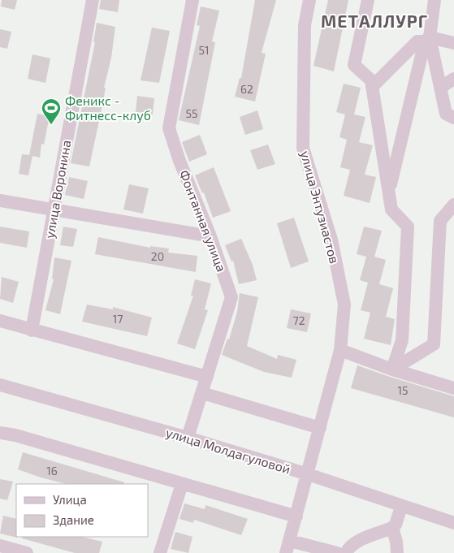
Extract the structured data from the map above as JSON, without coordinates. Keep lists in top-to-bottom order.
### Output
{
  "streets": {
    "street": [
      "улица Воронина",
      "улица Энтузиастов",
      "Фонтанная улица",
      "улица Молдагуловой"
    ]
  },
  "crossings": [
    ["улица Энтузиастов", "улица Молдагуловой"],
    ["Фонтанная улица", "улица Молдагуловой"]
  ],
  "districts": ["МЕТАЛЛУРГ"],
  "places": {
    "sports": ["Феникс - Фитнесс-клуб"]
  },
  "house_numbers": [
    "51",
    "62",
    "55",
    "20",
    "17",
    "72",
    "15",
    "16"
  ],
  "legend": ["Улица", "Здание"]
}
